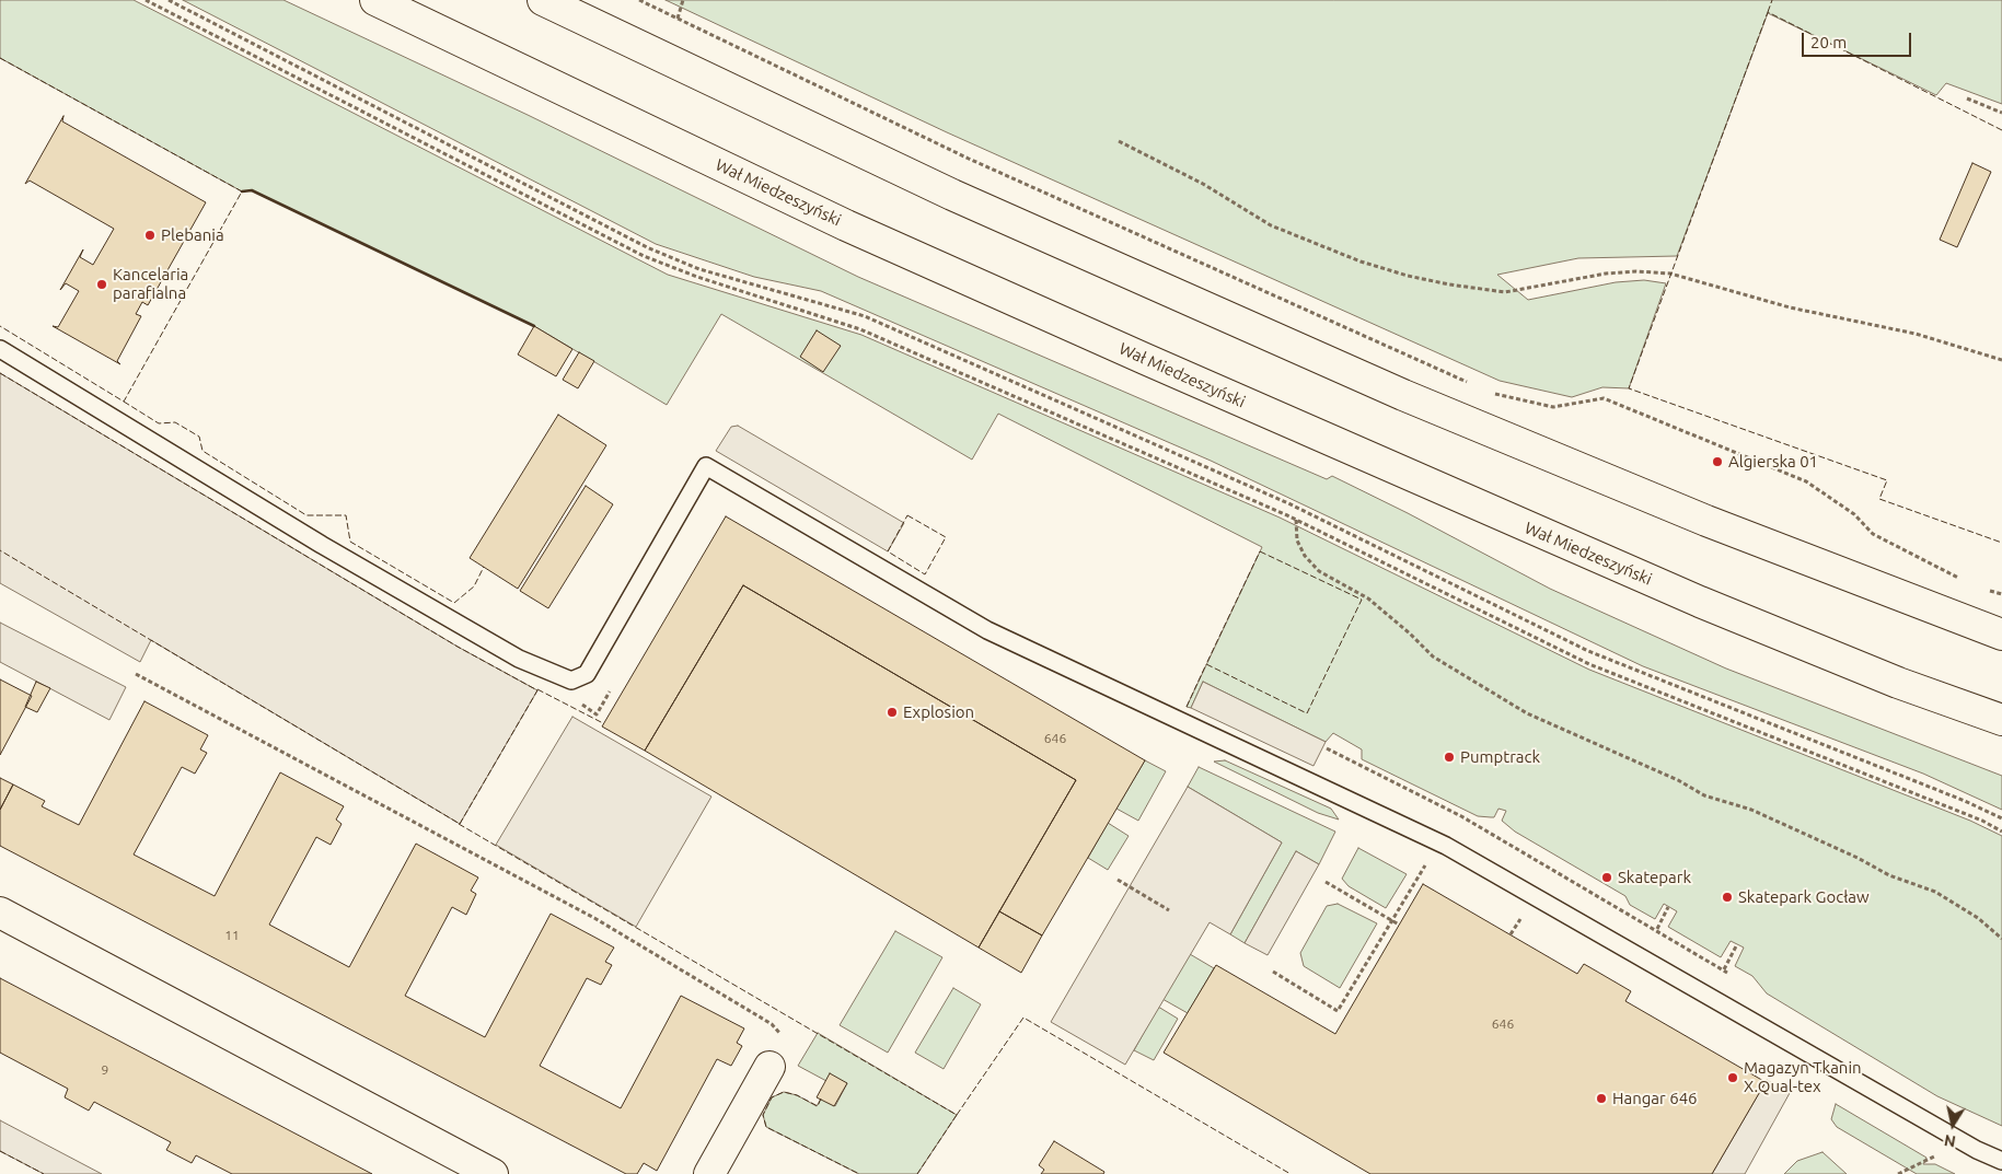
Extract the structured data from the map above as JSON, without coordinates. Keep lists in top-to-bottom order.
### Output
{
  "streets": {
    "main road": ["Wał Miedzeszyński"]
  },
  "places": [
    "Plebania",
    "Kancelaria parafialna",
    "Algierska 01",
    "Explosion",
    "Pumptrack",
    "Skatepark",
    "Skatepark Gocław",
    "Magazyn Tkanin X.Qual-tex",
    "Hangar 646"
  ],
  "house_numbers": [
    "646",
    "11",
    "646",
    "9"
  ],
  "scale_bar": "20 m",
  "north": "bottom"
}
